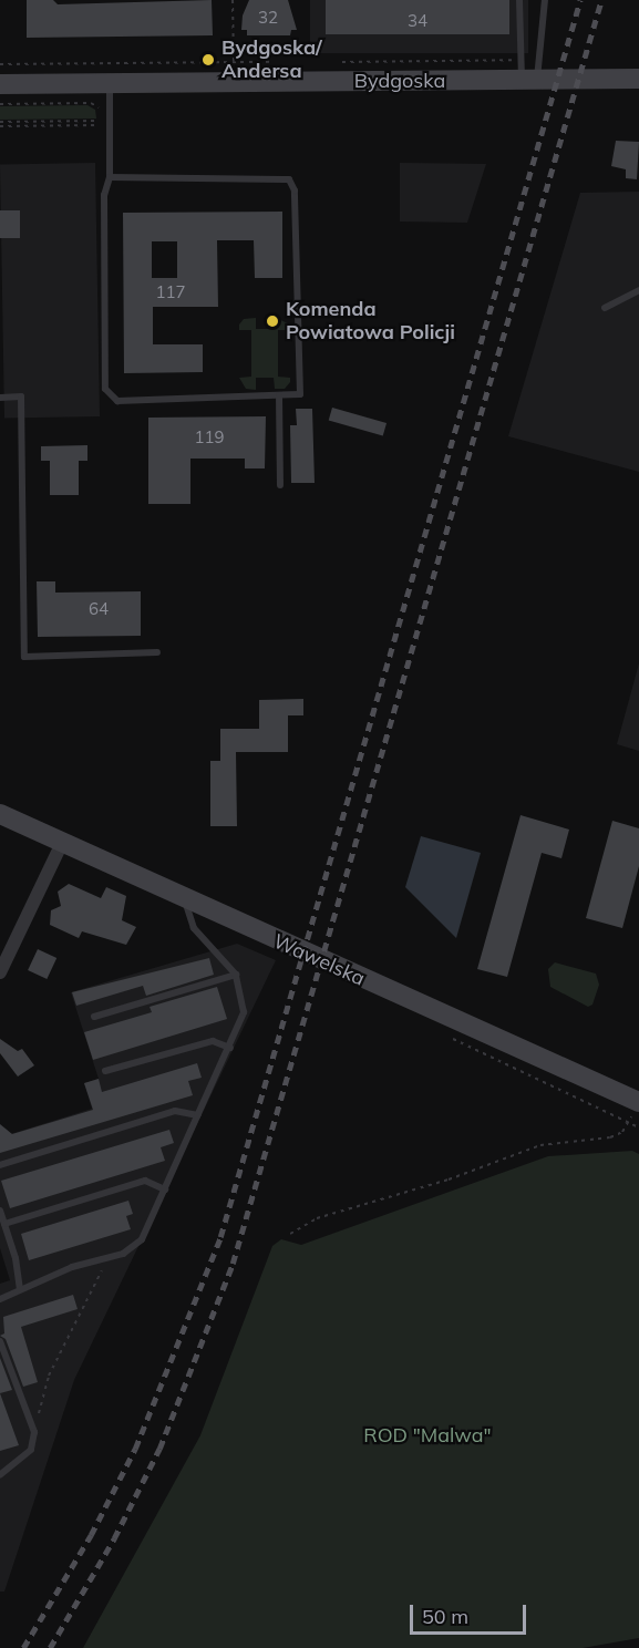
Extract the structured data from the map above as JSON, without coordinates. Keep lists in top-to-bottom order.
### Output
{
  "streets": {
    "street": ["Bydgoska", "Wawelska"]
  },
  "parks": ["ROD \"Malwa\""],
  "places": ["Bydgoska/ Andersa", "Komenda Powiatowa Policji"],
  "house_numbers": [
    "32",
    "34",
    "117",
    "119",
    "64"
  ],
  "scale_bar": "50 m"
}
